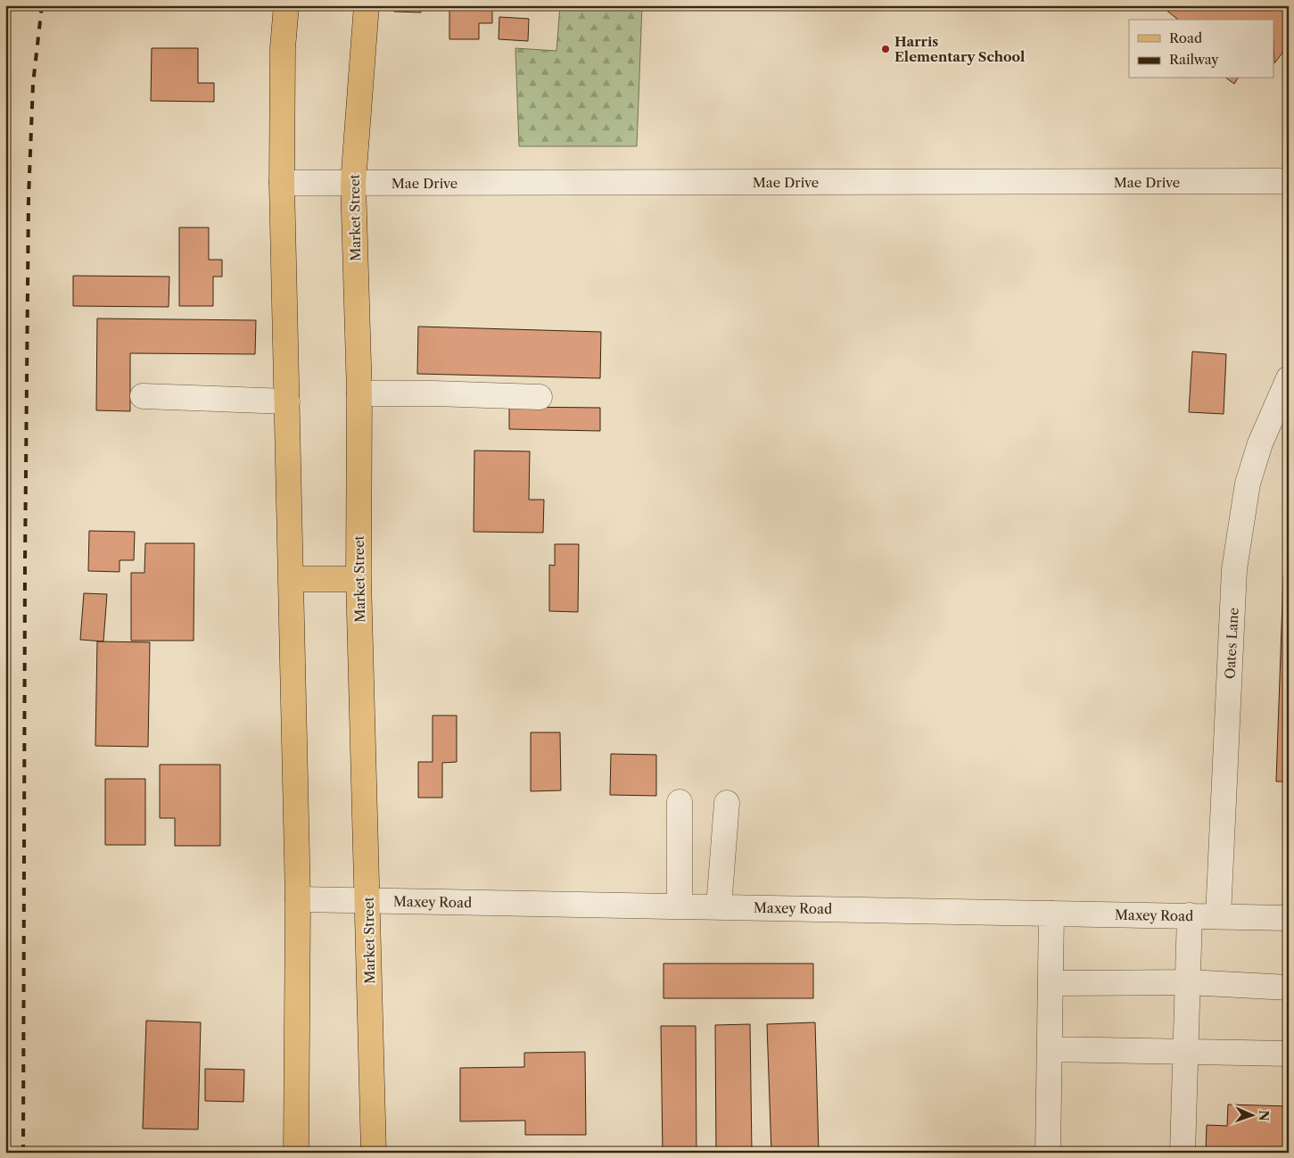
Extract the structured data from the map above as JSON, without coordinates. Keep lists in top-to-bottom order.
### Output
{
  "streets": {
    "main road": ["Market Street"],
    "street": ["Mae Drive", "Oates Lane", "Maxey Road"]
  },
  "crossings": [
    ["Mae Drive", "Market Street"],
    ["Market Street", "Maxey Road"],
    ["Oates Lane", "Maxey Road"]
  ],
  "places": ["Harris Elementary School"],
  "legend": ["Road", "Railway"],
  "north": "right"
}
